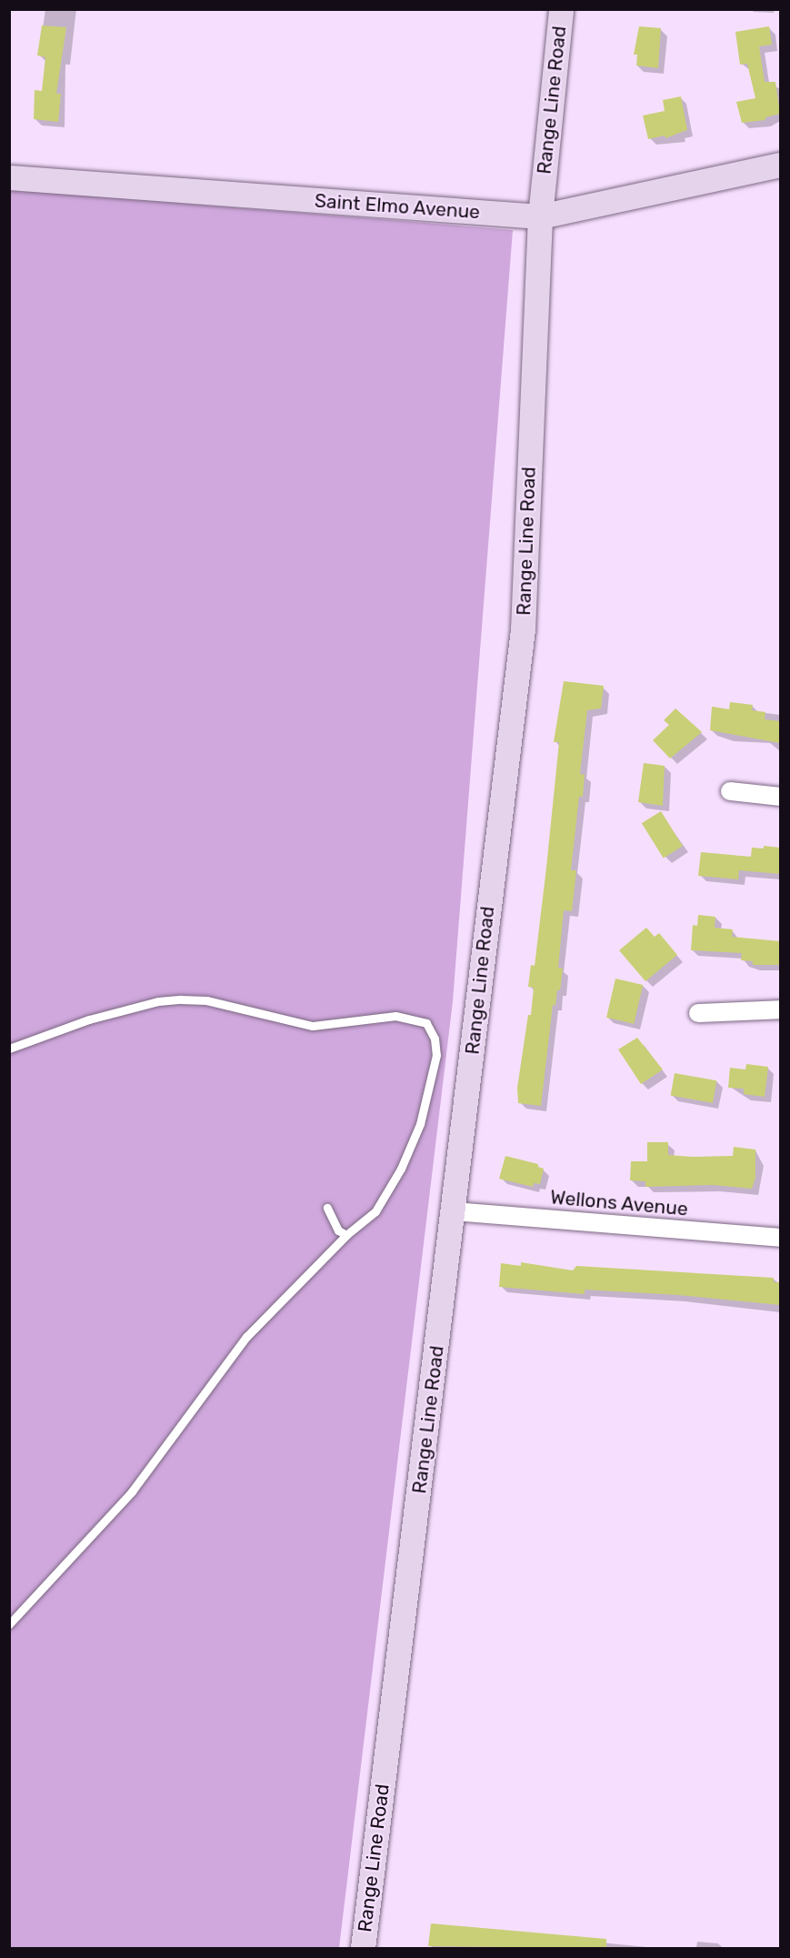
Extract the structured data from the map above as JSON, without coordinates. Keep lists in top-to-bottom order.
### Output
{
  "streets": {
    "street": ["Range Line Road", "Saint Elmo Avenue", "Wellons Avenue"]
  },
  "crossings": [
    ["Range Line Road", "Saint Elmo Avenue"],
    ["Range Line Road", "Wellons Avenue"]
  ]
}
